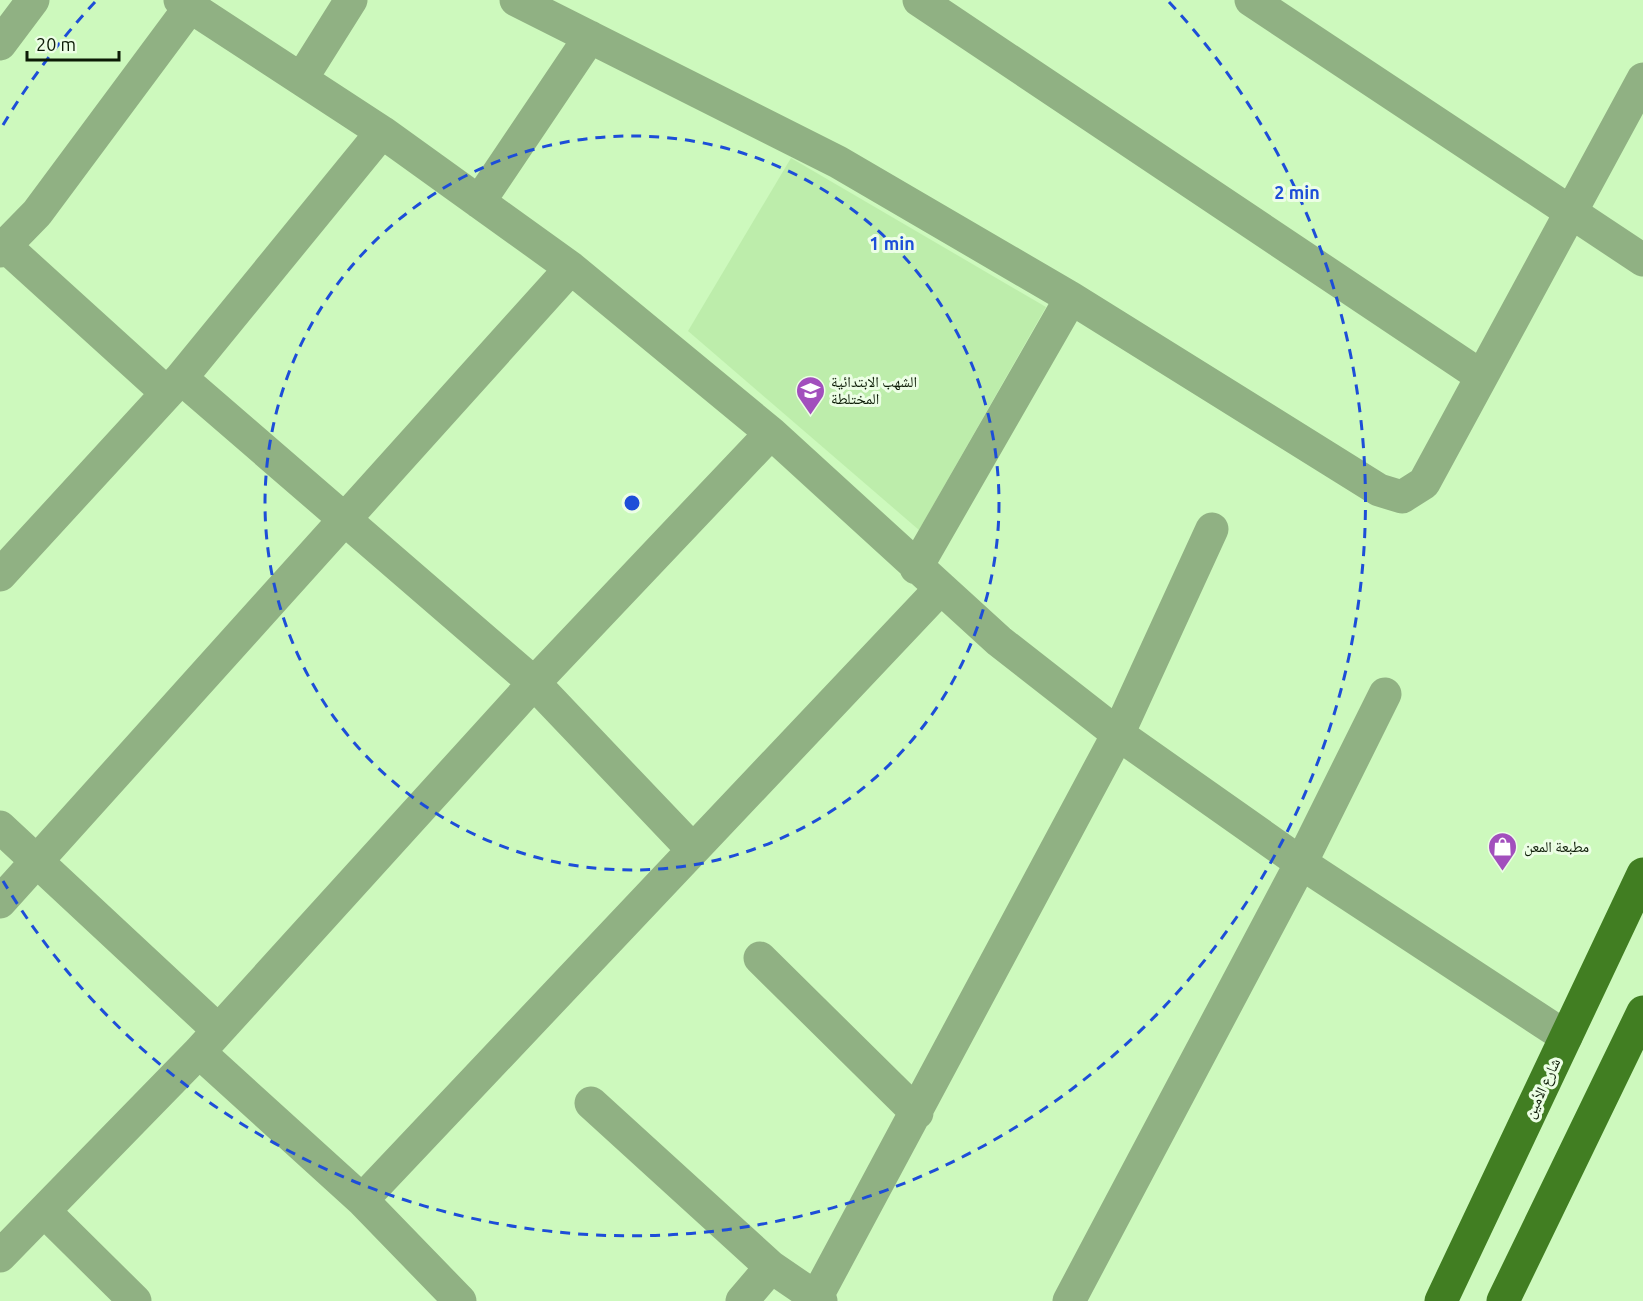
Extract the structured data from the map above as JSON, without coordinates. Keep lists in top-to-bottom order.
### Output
{
  "streets": {
    "main road": ["شارع الأمين"]
  },
  "places": {
    "school or university": ["الشهب الابتدائية المختلطة"],
    "shop": ["مطبعة المعن"]
  },
  "scale_bar": "20 m",
  "rings": ["2 min", "1 min"]
}
